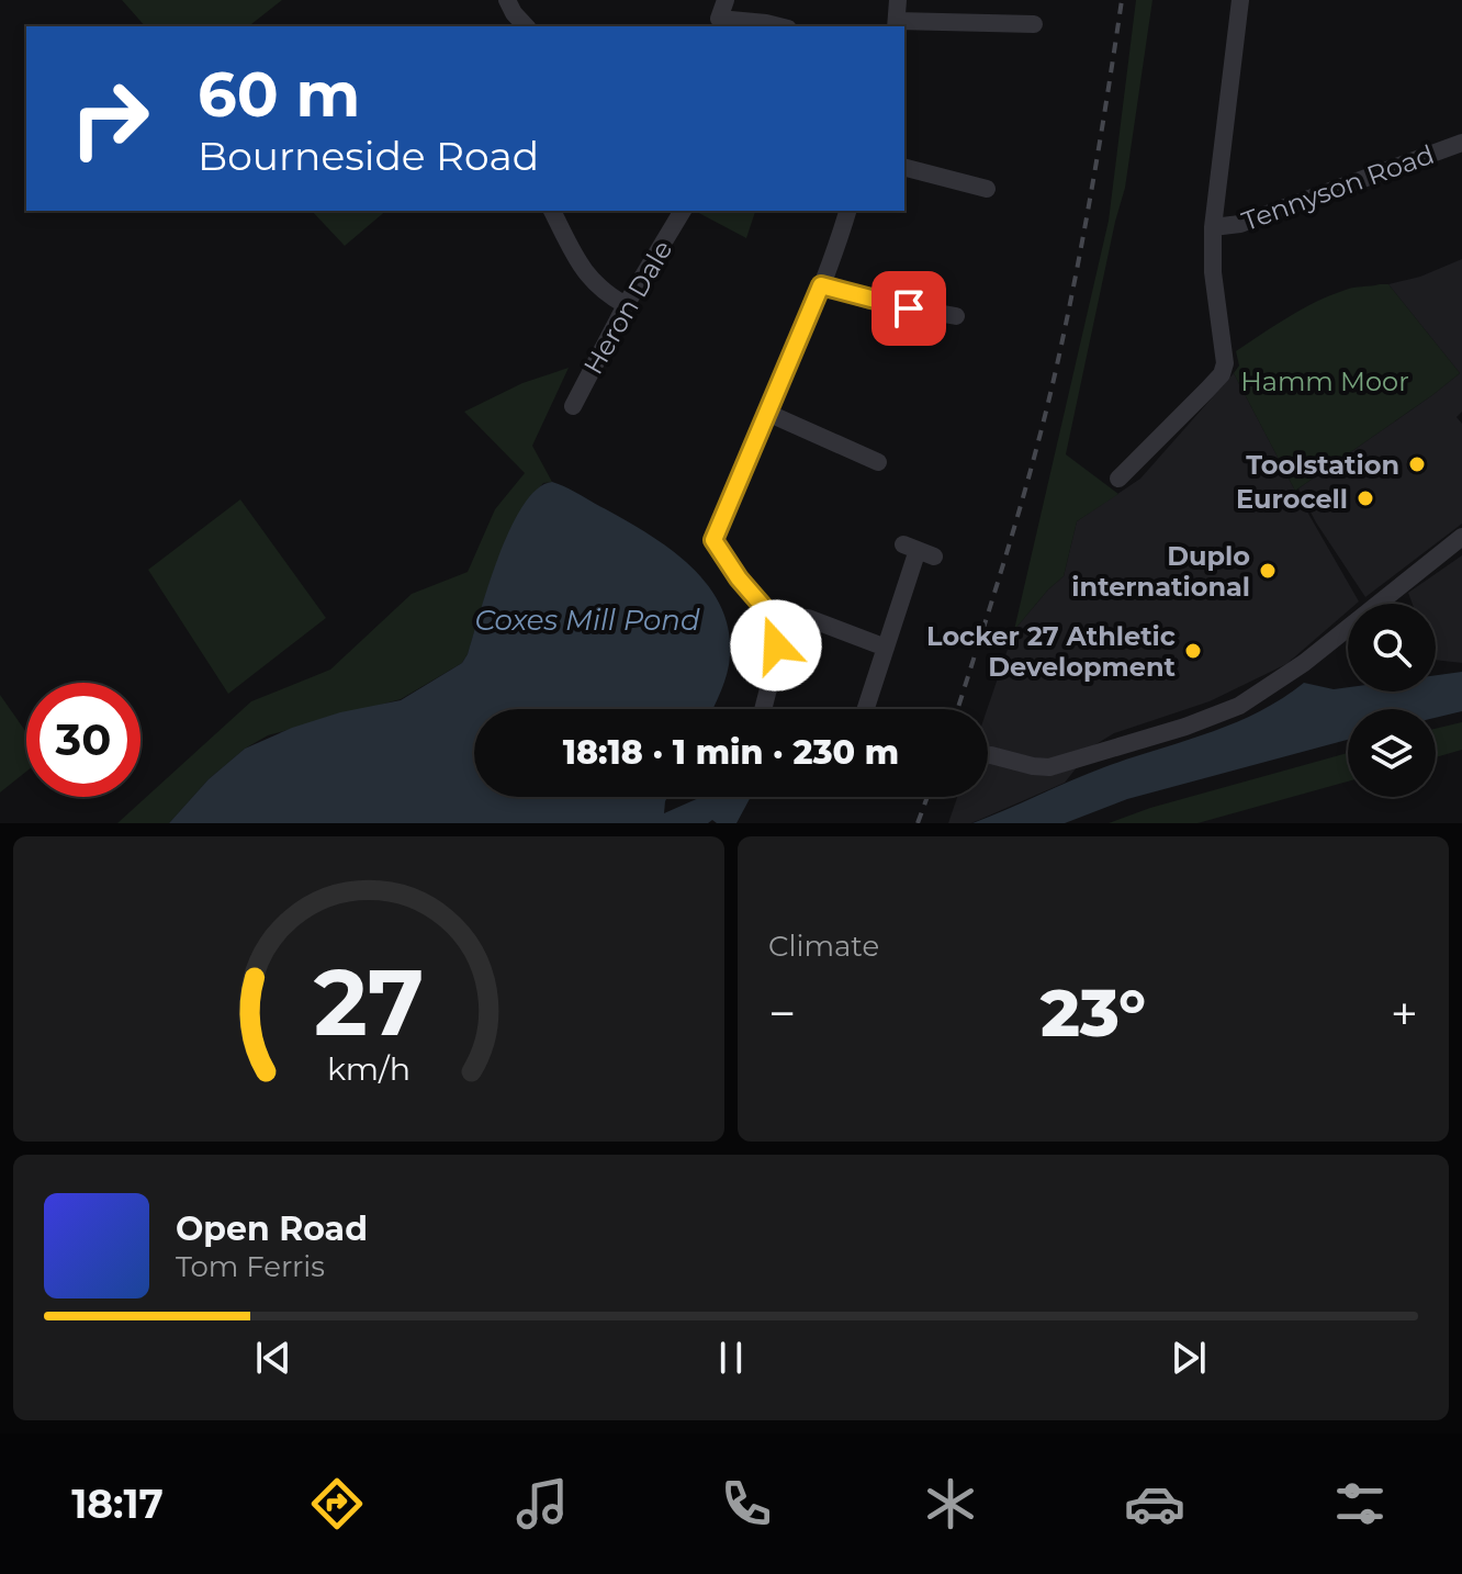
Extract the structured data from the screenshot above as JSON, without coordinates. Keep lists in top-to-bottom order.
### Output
{
  "streets": {
    "street": ["Tennyson Road", "Heron Dale"]
  },
  "water": ["Coxes Mill Pond"],
  "parks": ["Hamm Moor"],
  "places": [
    "Toolstation",
    "Eurocell",
    "Duplo international",
    "Locker 27 Athletic Development"
  ],
  "page": {
    "turn": ["60 m", "Bourneside Road"],
    "limit": "30",
    "trip": "18:18 · 1 min · 230 m",
    "tile": "Climate",
    "heat": ["−", "23°", "+"],
    "song": ["Open Road", "Tom Ferris"],
    "tabs": "18:17",
    "gauge": ["27", "km/h"]
  }
}
